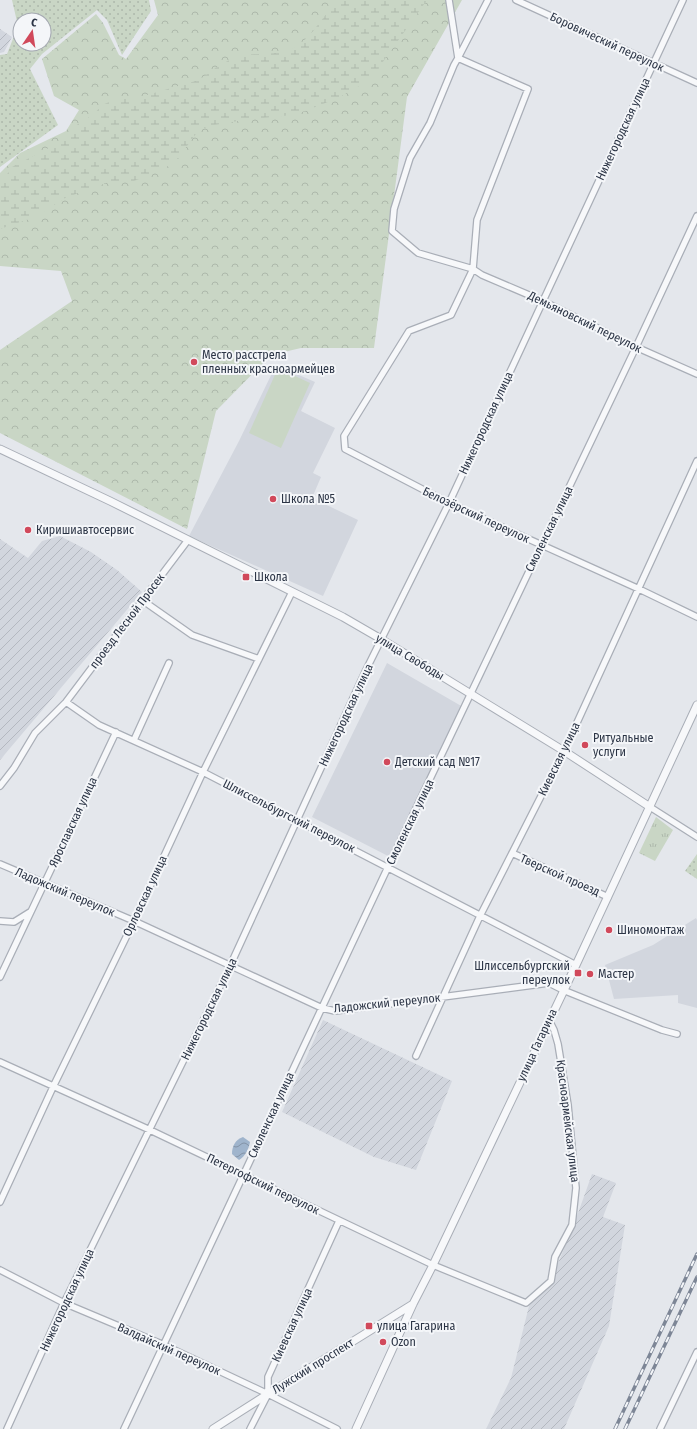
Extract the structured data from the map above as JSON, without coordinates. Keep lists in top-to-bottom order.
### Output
{
  "streets": {
    "street": [
      "Боровический переулок",
      "Нижегородская улица",
      "Демьяновский переулок",
      "Белозёрский переулок",
      "Смоленская улица",
      "проезд Лесной Просек",
      "улица Свободы",
      "Киевская улица",
      "Шлиссельбургский переулок",
      "Ярославская улица",
      "Тверской проезд",
      "Ладожский переулок",
      "Орловская улица",
      "улица Гагарина",
      "Красноармейская улица",
      "Петергофский переулок",
      "Валдайский переулок",
      "Лужский проспект"
    ]
  },
  "crossings": [
    ["Боровический переулок", "Нижегородская улица"],
    ["Нижегородская улица", "Демьяновский переулок"],
    ["Нижегородская улица", "Белозёрский переулок"],
    ["Нижегородская улица", "улица Свободы"],
    ["Нижегородская улица", "Шлиссельбургский переулок"],
    ["Нижегородская улица", "Ладожский переулок"],
    ["Нижегородская улица", "Петергофский переулок"],
    ["Нижегородская улица", "Валдайский переулок"],
    ["Демьяновский переулок", "Белозёрский переулок"],
    ["Демьяновский переулок", "Смоленская улица"],
    ["Белозёрский переулок", "Смоленская улица"],
    ["Белозёрский переулок", "Киевская улица"],
    ["Смоленская улица", "улица Свободы"],
    ["Смоленская улица", "Шлиссельбургский переулок"],
    ["Смоленская улица", "Ладожский переулок"],
    ["Смоленская улица", "Петергофский переулок"],
    ["Смоленская улица", "Валдайский переулок"],
    ["проезд Лесной Просек", "улица Свободы"],
    ["проезд Лесной Просек", "Шлиссельбургский переулок"],
    ["улица Свободы", "Киевская улица"],
    ["улица Свободы", "Орловская улица"],
    ["улица Свободы", "улица Гагарина"],
    ["Киевская улица", "Шлиссельбургский переулок"],
    ["Киевская улица", "Тверской проезд"],
    ["Киевская улица", "Ладожский переулок"],
    ["Киевская улица", "Петергофский переулок"],
    ["Киевская улица", "Валдайский переулок"],
    ["Киевская улица", "Лужский проспект"],
    ["Шлиссельбургский переулок", "Ярославская улица"],
    ["Шлиссельбургский переулок", "Орловская улица"],
    ["Шлиссельбургский переулок", "улица Гагарина"],
    ["Ярославская улица", "Ладожский переулок"],
    ["Тверской проезд", "улица Гагарина"],
    ["Ладожский переулок", "Орловская улица"],
    ["Ладожский переулок", "улица Гагарина"],
    ["Орловская улица", "Петергофский переулок"],
    ["улица Гагарина", "Красноармейская улица"],
    ["улица Гагарина", "Петергофский переулок"],
    ["улица Гагарина", "Лужский проспект"],
    ["Красноармейская улица", "Петергофский переулок"],
    ["Валдайский переулок", "Лужский проспект"]
  ],
  "places": {
    "other": [
      "Место расстрела пленных красноармейцев",
      "Школа №5",
      "Киришиавтосервис",
      "Ритуальные услуги",
      "Детский сад №17",
      "Шиномонтаж",
      "Мастер",
      "Ozon"
    ],
    "transit": ["Школа", "Шлиссельбургский переулок", "улица Гагарина"]
  },
  "north": "top"
}
